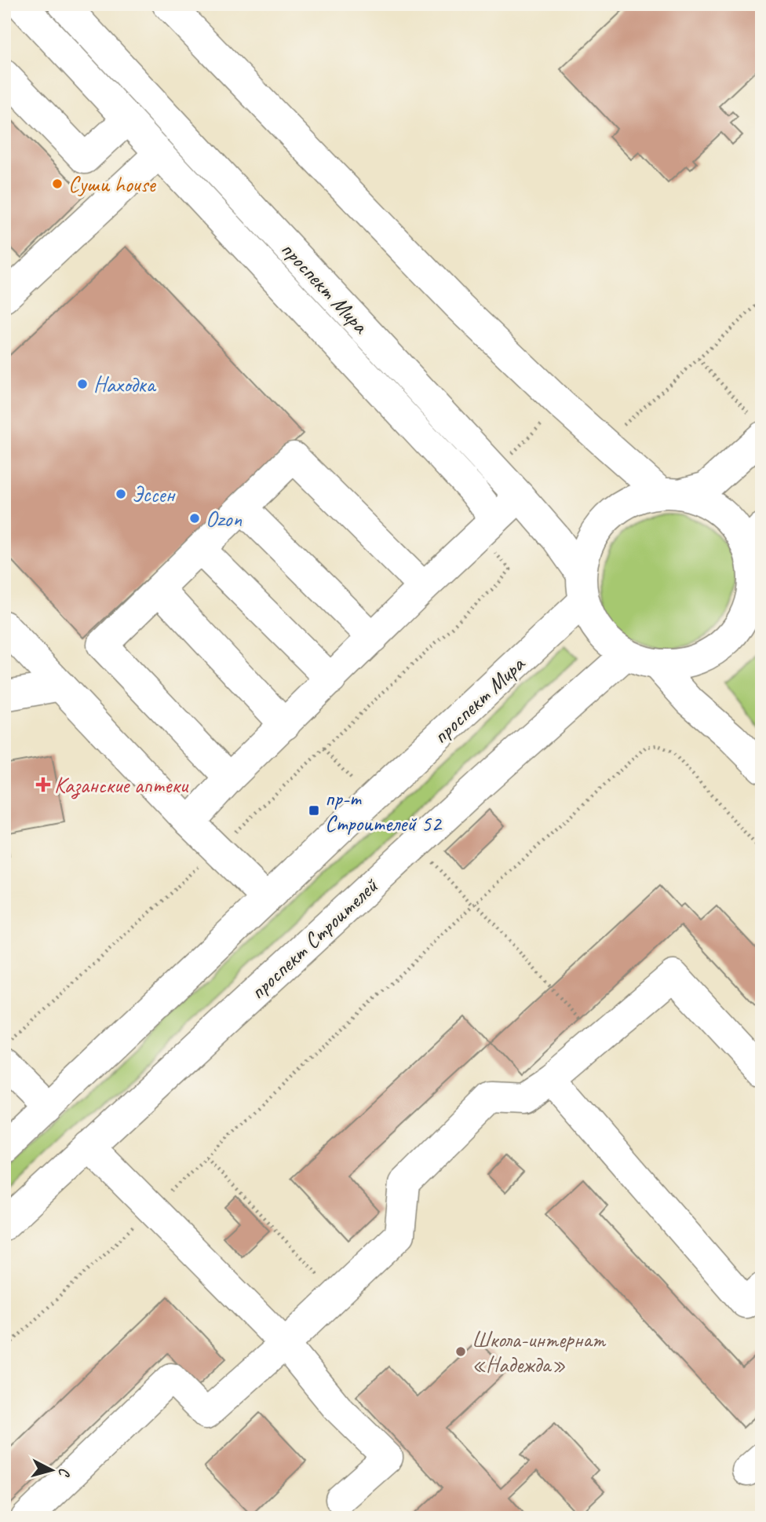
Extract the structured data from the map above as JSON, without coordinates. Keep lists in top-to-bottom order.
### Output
{
  "streets": {
    "main road": ["проспект Мира", "проспект Строителей"]
  },
  "crossings": [
    ["проспект Мира", "проспект Строителей"]
  ],
  "places": {
    "other": [
      "Суши house",
      "Находка",
      "Эссен",
      "Ozon",
      "Школа-интернат «Надежда»"
    ],
    "health": ["Казанские аптеки"],
    "transit": ["пр-т Строителей 52"]
  },
  "north": "right"
}
